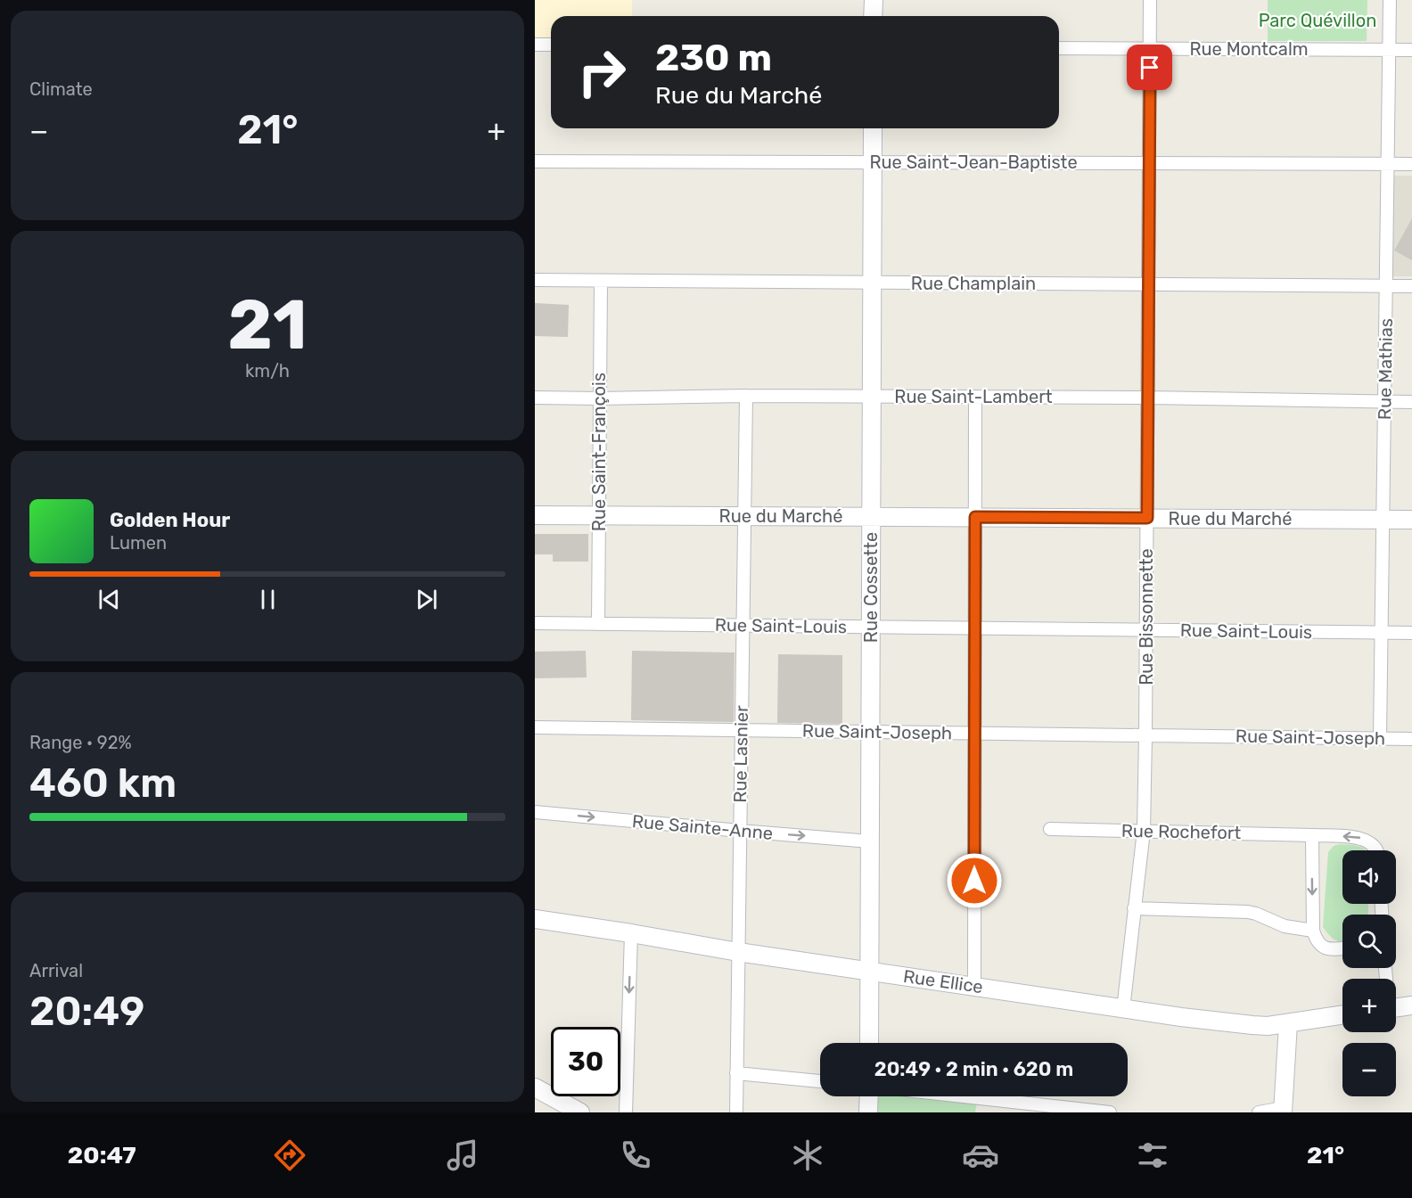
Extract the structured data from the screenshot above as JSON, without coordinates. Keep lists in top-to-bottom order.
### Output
{
  "streets": {
    "street": [
      "Rue Montcalm",
      "Rue Saint-Jean-Baptiste",
      "Rue Champlain",
      "Rue Mathias",
      "Rue Saint-Lambert",
      "Rue Saint-François",
      "Rue du Marché",
      "Rue Cossette",
      "Rue Bissonnette",
      "Rue Saint-Louis",
      "Rue Saint-Joseph",
      "Rue Lasnier",
      "Rue Sainte-Anne",
      "Rue Rochefort",
      "Rue Ellice"
    ]
  },
  "crossings": [
    ["Rue Montcalm", "Rue Mathias"],
    ["Rue Montcalm", "Rue Bissonnette"],
    ["Rue Saint-Jean-Baptiste", "Rue Mathias"],
    ["Rue Saint-Jean-Baptiste", "Rue Cossette"],
    ["Rue Saint-Jean-Baptiste", "Rue Bissonnette"],
    ["Rue Champlain", "Rue Mathias"],
    ["Rue Champlain", "Rue Saint-François"],
    ["Rue Champlain", "Rue Cossette"],
    ["Rue Champlain", "Rue Bissonnette"],
    ["Rue Mathias", "Rue Saint-Lambert"],
    ["Rue Mathias", "Rue du Marché"],
    ["Rue Mathias", "Rue Saint-Louis"],
    ["Rue Mathias", "Rue Saint-Joseph"],
    ["Rue Saint-Lambert", "Rue Saint-François"],
    ["Rue Saint-Lambert", "Rue Cossette"],
    ["Rue Saint-Lambert", "Rue Bissonnette"],
    ["Rue Saint-Lambert", "Rue Lasnier"],
    ["Rue Saint-François", "Rue du Marché"],
    ["Rue Saint-François", "Rue Saint-Louis"],
    ["Rue du Marché", "Rue Cossette"],
    ["Rue du Marché", "Rue Bissonnette"],
    ["Rue du Marché", "Rue Lasnier"],
    ["Rue Cossette", "Rue Saint-Louis"],
    ["Rue Cossette", "Rue Saint-Joseph"],
    ["Rue Cossette", "Rue Sainte-Anne"],
    ["Rue Cossette", "Rue Ellice"],
    ["Rue Bissonnette", "Rue Saint-Louis"],
    ["Rue Bissonnette", "Rue Saint-Joseph"],
    ["Rue Bissonnette", "Rue Rochefort"],
    ["Rue Bissonnette", "Rue Ellice"],
    ["Rue Saint-Louis", "Rue Lasnier"],
    ["Rue Saint-Joseph", "Rue Lasnier"],
    ["Rue Lasnier", "Rue Sainte-Anne"],
    ["Rue Lasnier", "Rue Ellice"]
  ],
  "one_way": ["Rue Sainte-Anne"],
  "parks": ["Parc Quévillon"],
  "page": {
    "tile": [
      "Climate",
      ["21", "km/h"],
      ["Range · 92%", "460 km"],
      ["Arrival", "20:49"]
    ],
    "turn": ["230 m", "Rue du Marché"],
    "heat": ["−", "21°", "+"],
    "song": ["Golden Hour", "Lumen"],
    "map_buttons": ["+", "−"],
    "limit": "30",
    "trip": "20:49 · 2 min · 620 m",
    "tabs": ["20:47", "21°"]
  }
}
